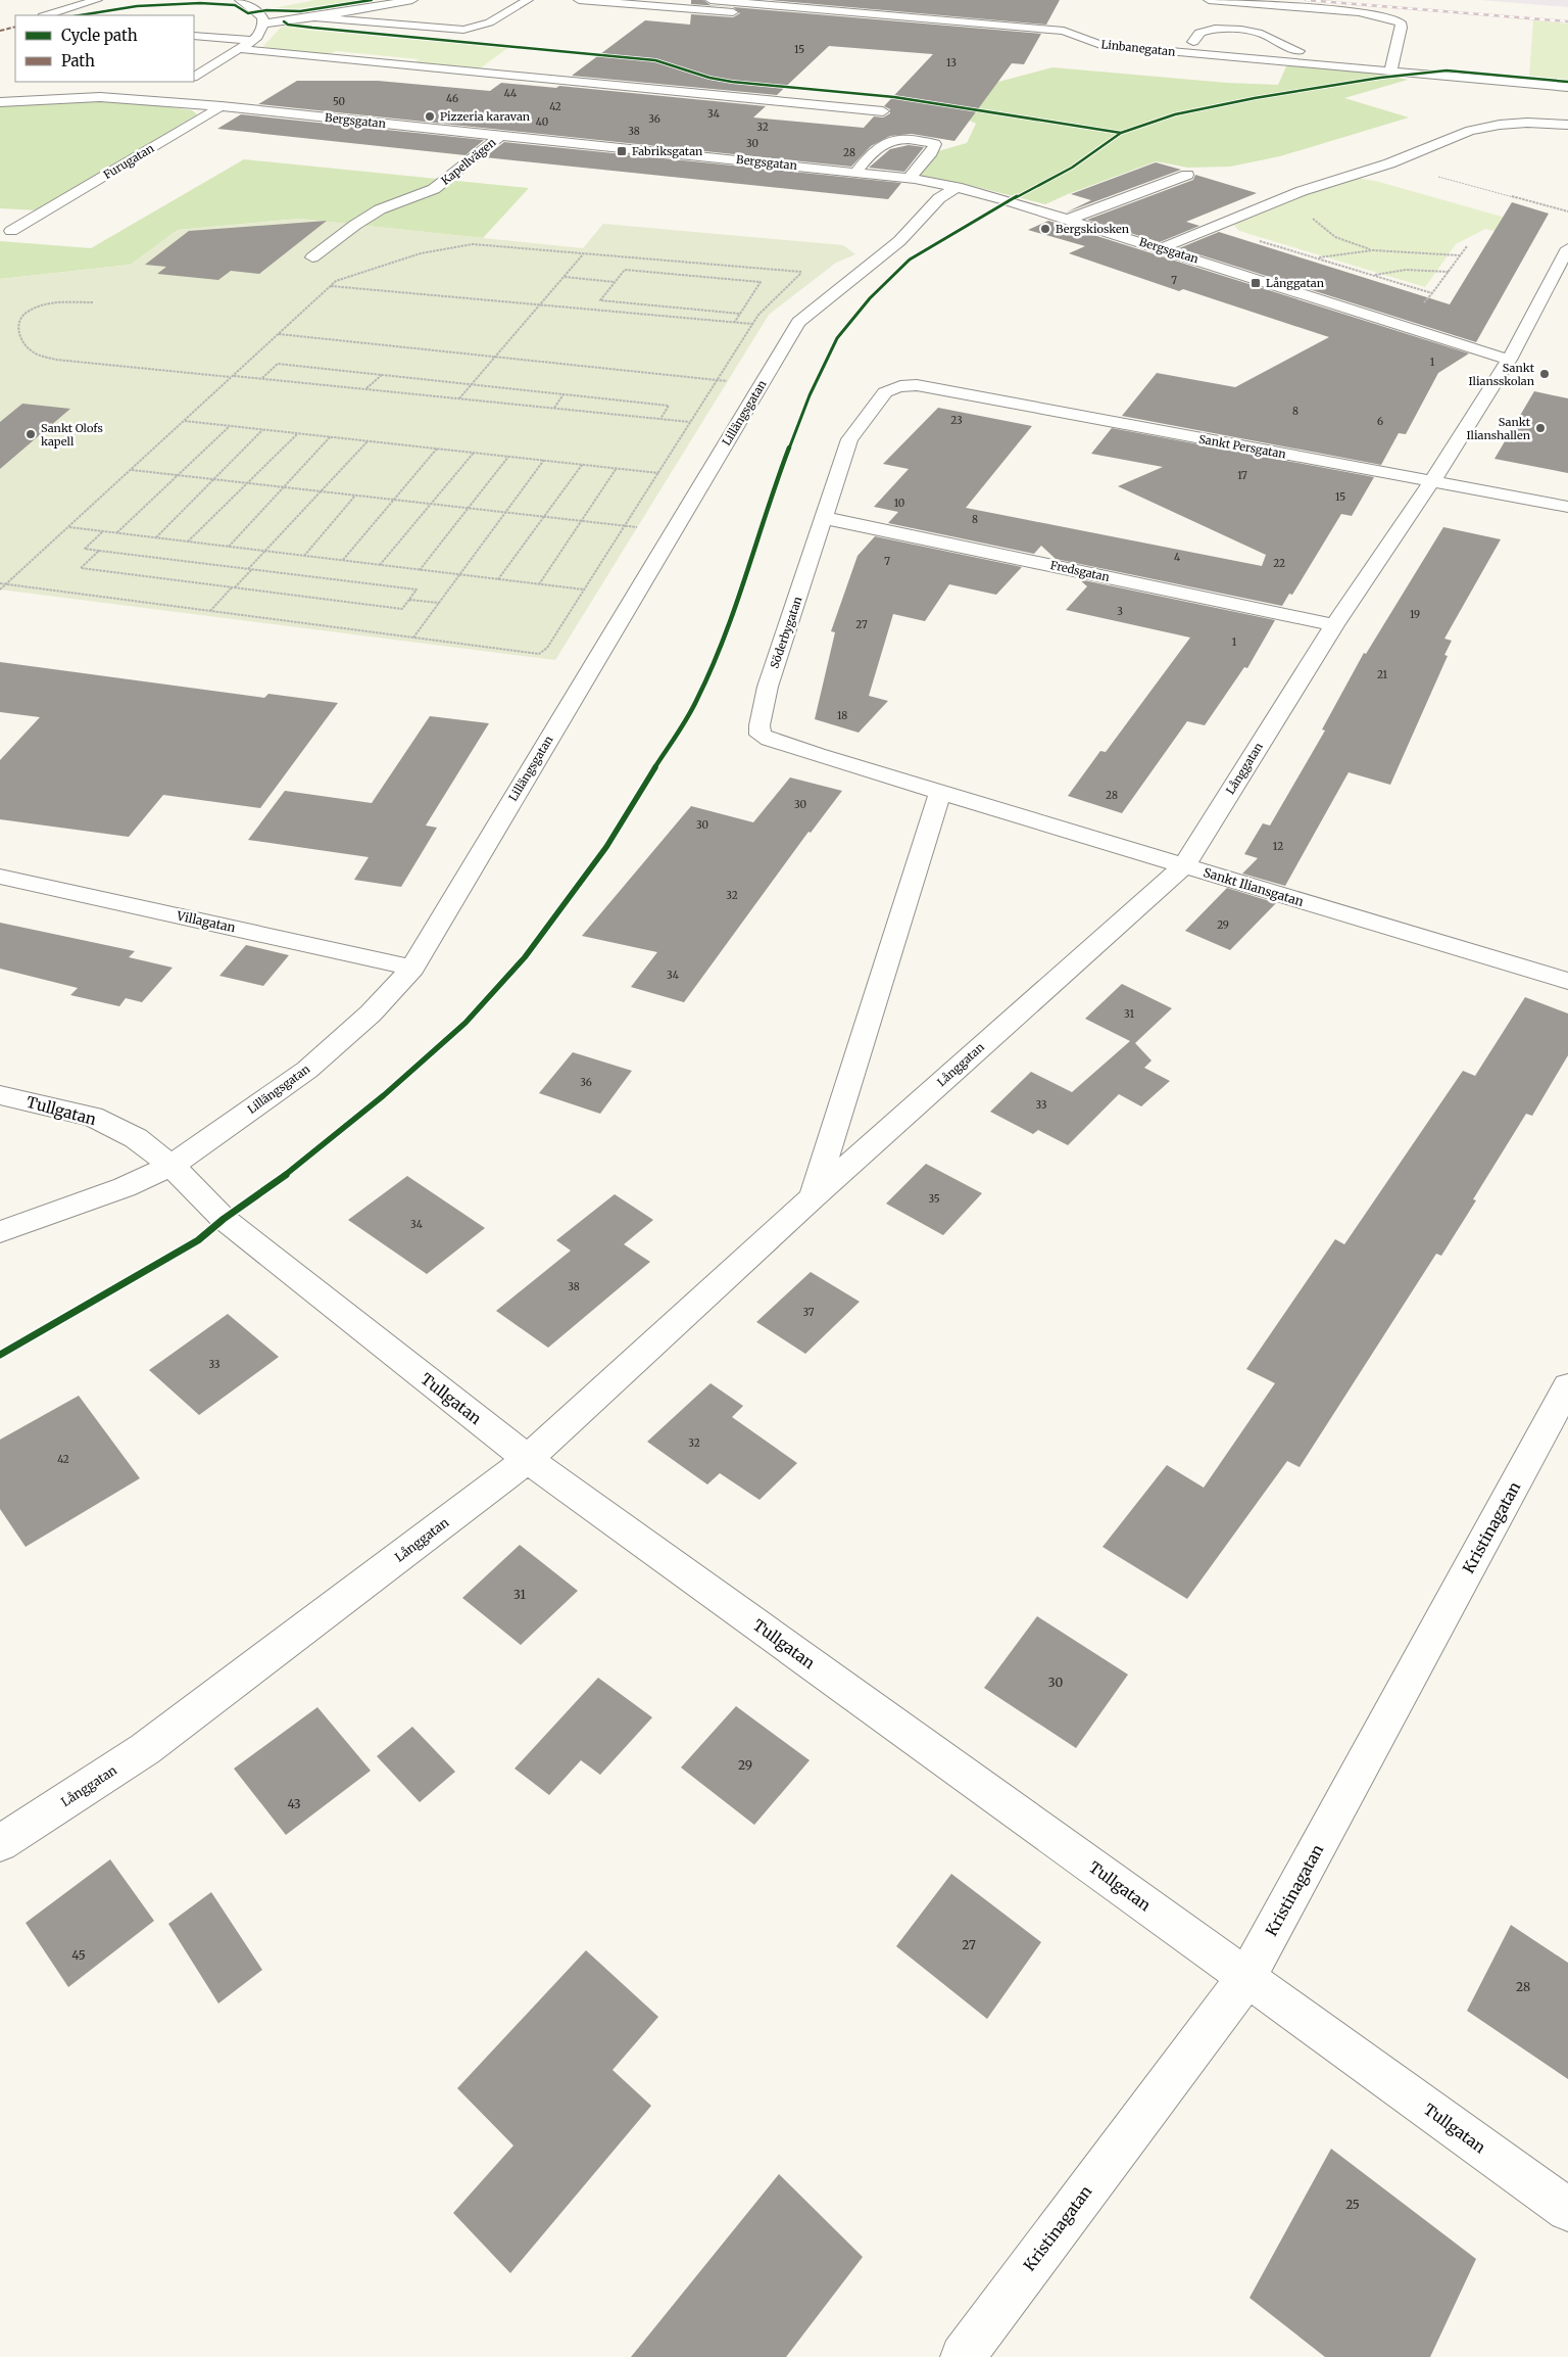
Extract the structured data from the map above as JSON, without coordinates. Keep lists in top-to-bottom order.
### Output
{
  "streets": {
    "street": [
      "Linbanegatan",
      "Bergsgatan",
      "Furugatan",
      "Kapellvägen",
      "Lillängsgatan",
      "Sankt Persgatan",
      "Fredsgatan",
      "Söderbygatan",
      "Långgatan",
      "Sankt Iliansgatan",
      "Villagatan",
      "Tullgatan",
      "Kristinagatan"
    ]
  },
  "crossings": [
    ["Bergsgatan", "Furugatan"],
    ["Bergsgatan", "Kapellvägen"],
    ["Bergsgatan", "Lillängsgatan"],
    ["Bergsgatan", "Långgatan"],
    ["Lillängsgatan", "Villagatan"],
    ["Lillängsgatan", "Tullgatan"],
    ["Sankt Persgatan", "Söderbygatan"],
    ["Sankt Persgatan", "Långgatan"],
    ["Fredsgatan", "Söderbygatan"],
    ["Fredsgatan", "Långgatan"],
    ["Söderbygatan", "Långgatan"],
    ["Söderbygatan", "Sankt Iliansgatan"],
    ["Långgatan", "Sankt Iliansgatan"],
    ["Långgatan", "Tullgatan"],
    ["Tullgatan", "Kristinagatan"]
  ],
  "places": {
    "other": [
      "Pizzeria karavan",
      "Bergskiosken",
      "Sankt Iliansskolan",
      "Sankt Ilianshallen",
      "Sankt Olofs kapell"
    ],
    "transit": ["Fabriksgatan", "Långgatan"]
  },
  "house_numbers": [
    "15",
    "13",
    "44",
    "46",
    "50",
    "42",
    "34",
    "36",
    "40",
    "32",
    "38",
    "30",
    "28",
    "7",
    "1",
    "8",
    "23",
    "6",
    "17",
    "15",
    "10",
    "8",
    "4",
    "7",
    "22",
    "3",
    "19",
    "27",
    "1",
    "21",
    "18",
    "28",
    "30",
    "30",
    "12",
    "32",
    "29",
    "34",
    "31",
    "36",
    "33",
    "35",
    "34",
    "38",
    "37",
    "33",
    "32",
    "42",
    "31",
    "30",
    "29",
    "43",
    "27",
    "45",
    "28",
    "25"
  ],
  "legend": ["Cycle path", "Path"]
}
